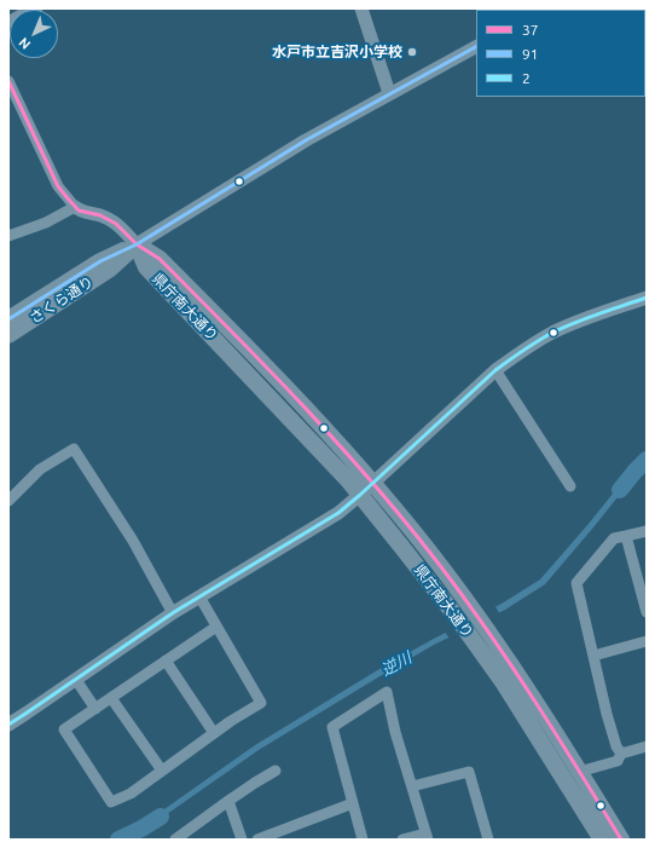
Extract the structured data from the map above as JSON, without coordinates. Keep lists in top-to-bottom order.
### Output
{
  "streets": {
    "main road": ["さくら通り", "県庁南大通り"]
  },
  "crossings": [
    ["さくら通り", "県庁南大通り"]
  ],
  "water": ["逆川"],
  "places": ["水戸市立吉沢小学校"],
  "lines": ["transit line 91", "transit line 37", "transit line 2"],
  "legend": ["37", "91", "2"],
  "north": "bottom left"
}
